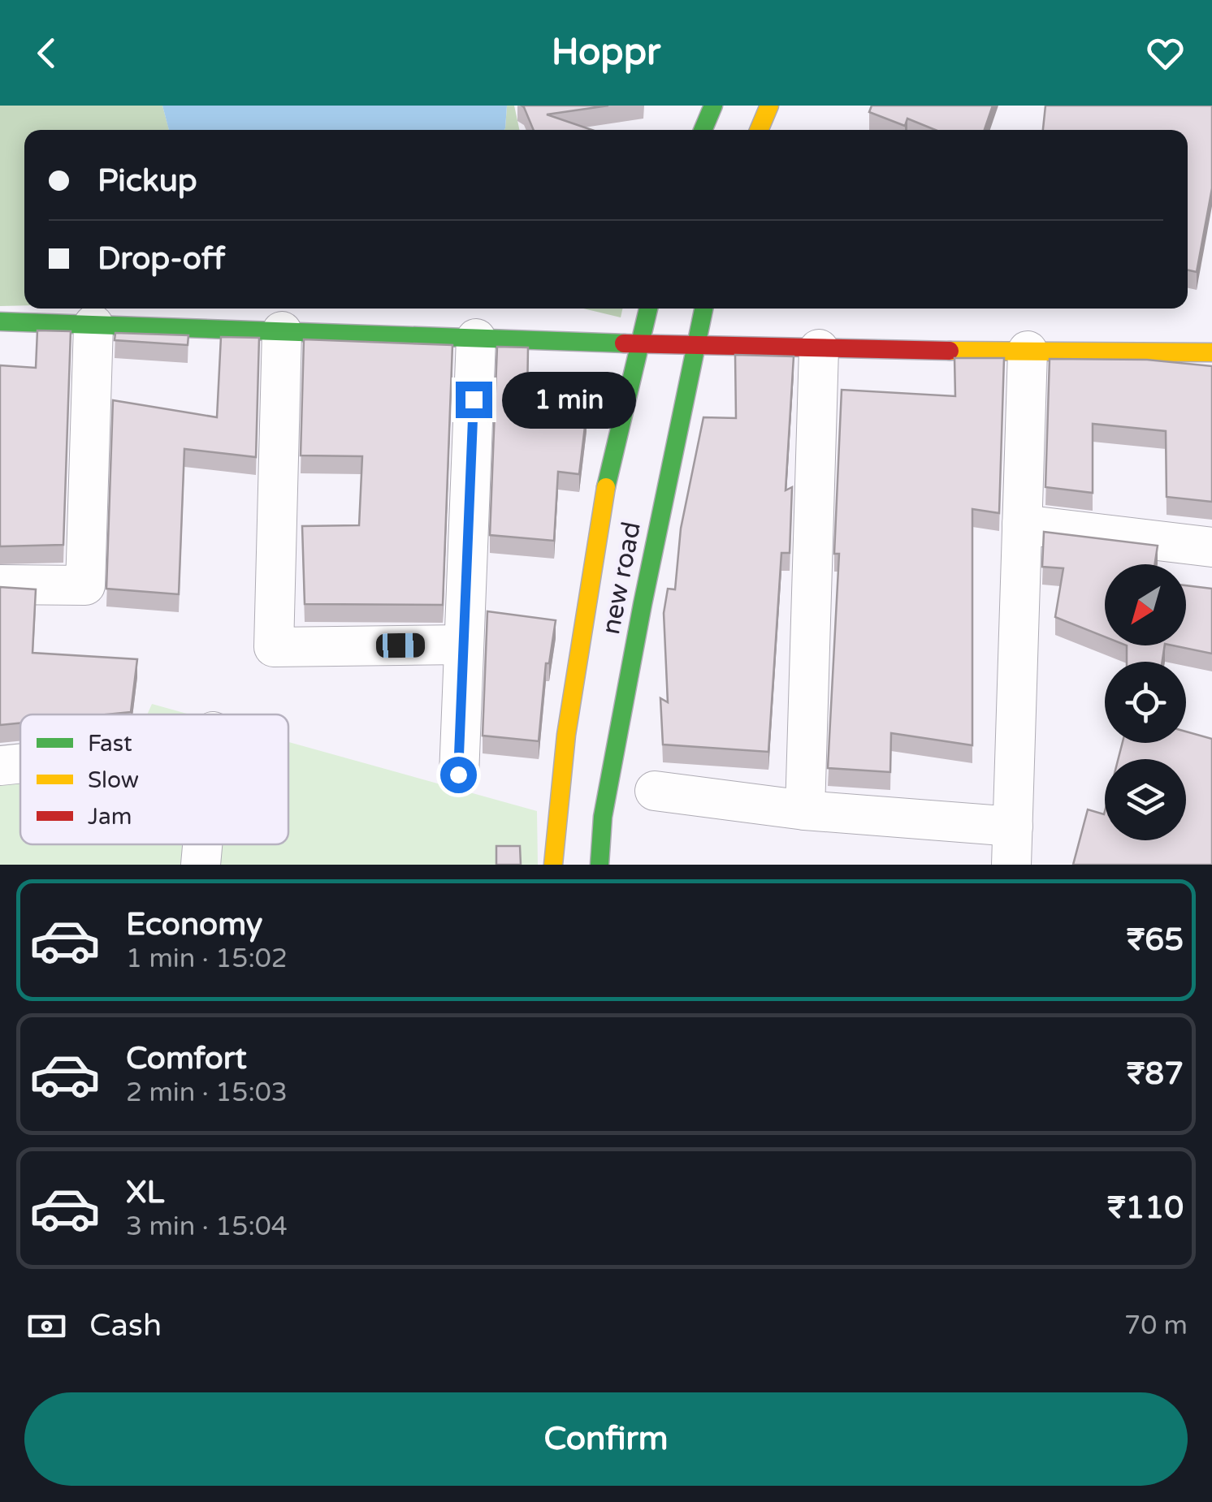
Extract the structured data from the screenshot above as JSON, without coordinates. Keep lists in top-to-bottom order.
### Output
{
  "streets": {
    "street": ["new road"]
  },
  "legend": ["Fast", "Slow", "Jam"],
  "north": "bottom left",
  "page": {
    "header": "Hoppr",
    "banner": ["Pickup", "Drop-off"],
    "bubble": "1 min",
    "list": [
      {
        "name": "Economy",
        "note": "1 min · 15:02",
        "value": "₹65"
      },
      {
        "name": "Comfort",
        "note": "2 min · 15:03",
        "value": "₹87"
      },
      {
        "name": "XL",
        "note": "3 min · 15:04",
        "value": "₹110"
      }
    ],
    "pay": ["Cash", "70 m"],
    "buttons": "Confirm"
  }
}
